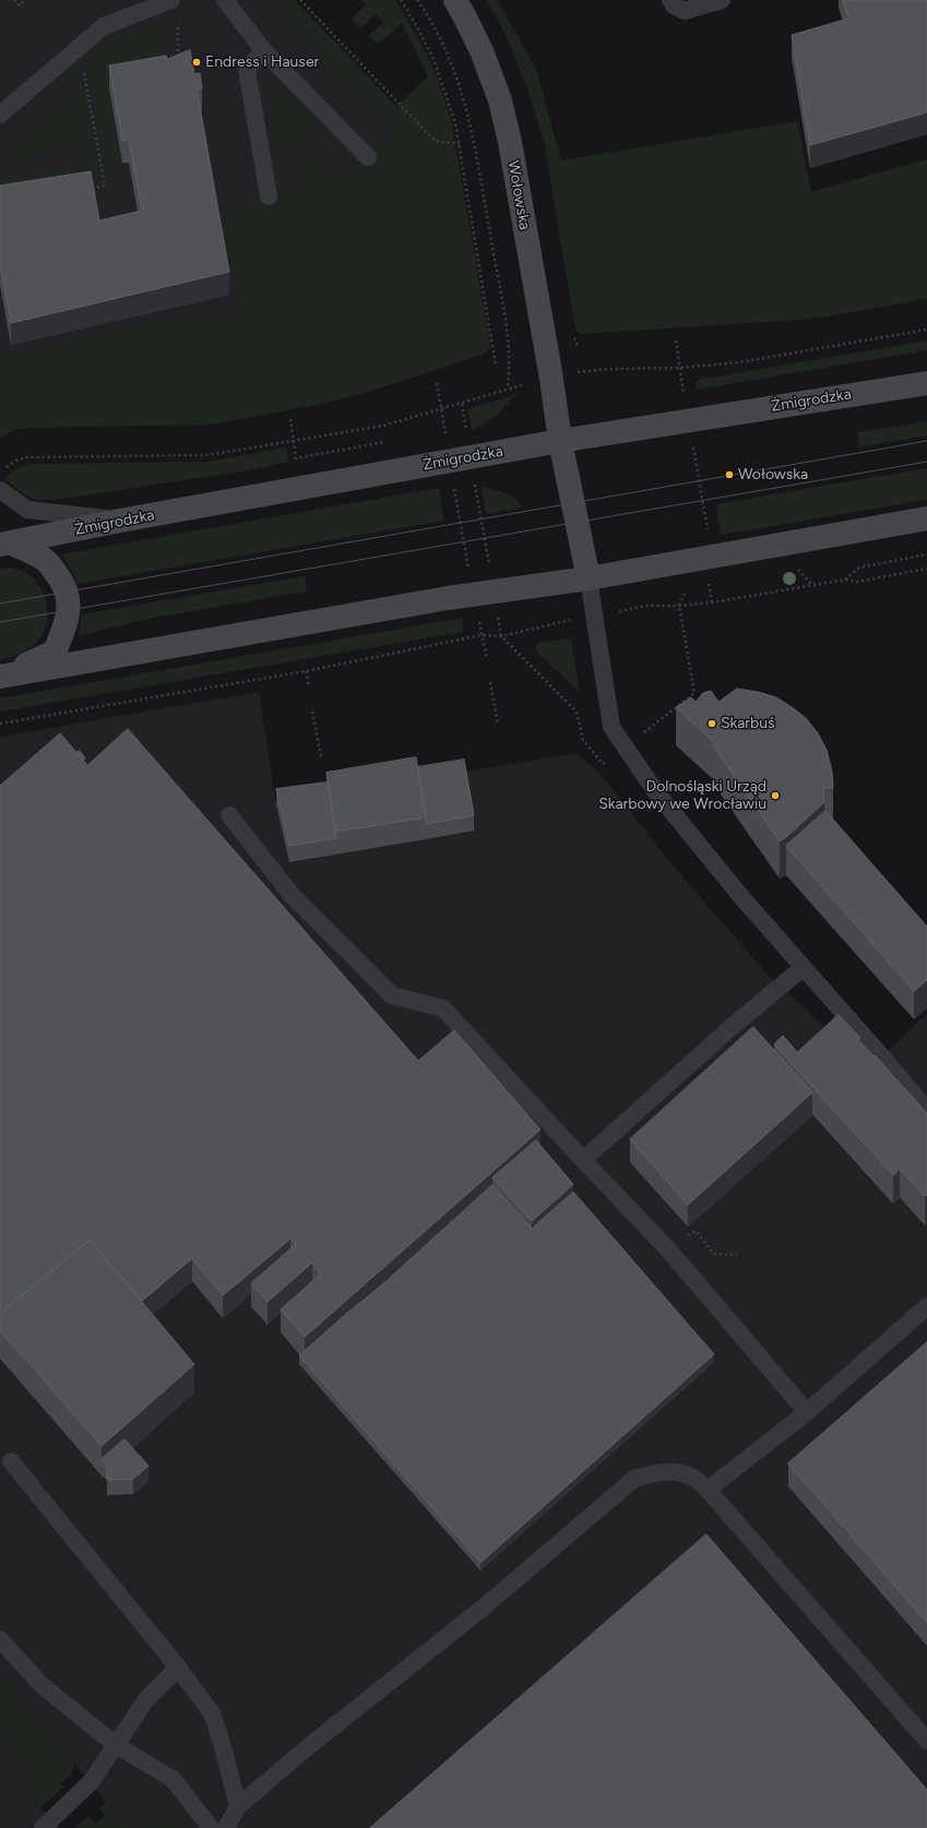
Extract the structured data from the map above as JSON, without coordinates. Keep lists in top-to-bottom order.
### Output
{
  "streets": {
    "main road": ["Wołowska", "Żmigrodzka"]
  },
  "crossings": [
    ["Wołowska", "Żmigrodzka"]
  ],
  "places": [
    "Endress i Hauser",
    "Wołowska",
    "Skarbuś",
    "Dolnośląski Urząd Skarbowy we Wrocławiu"
  ]
}
